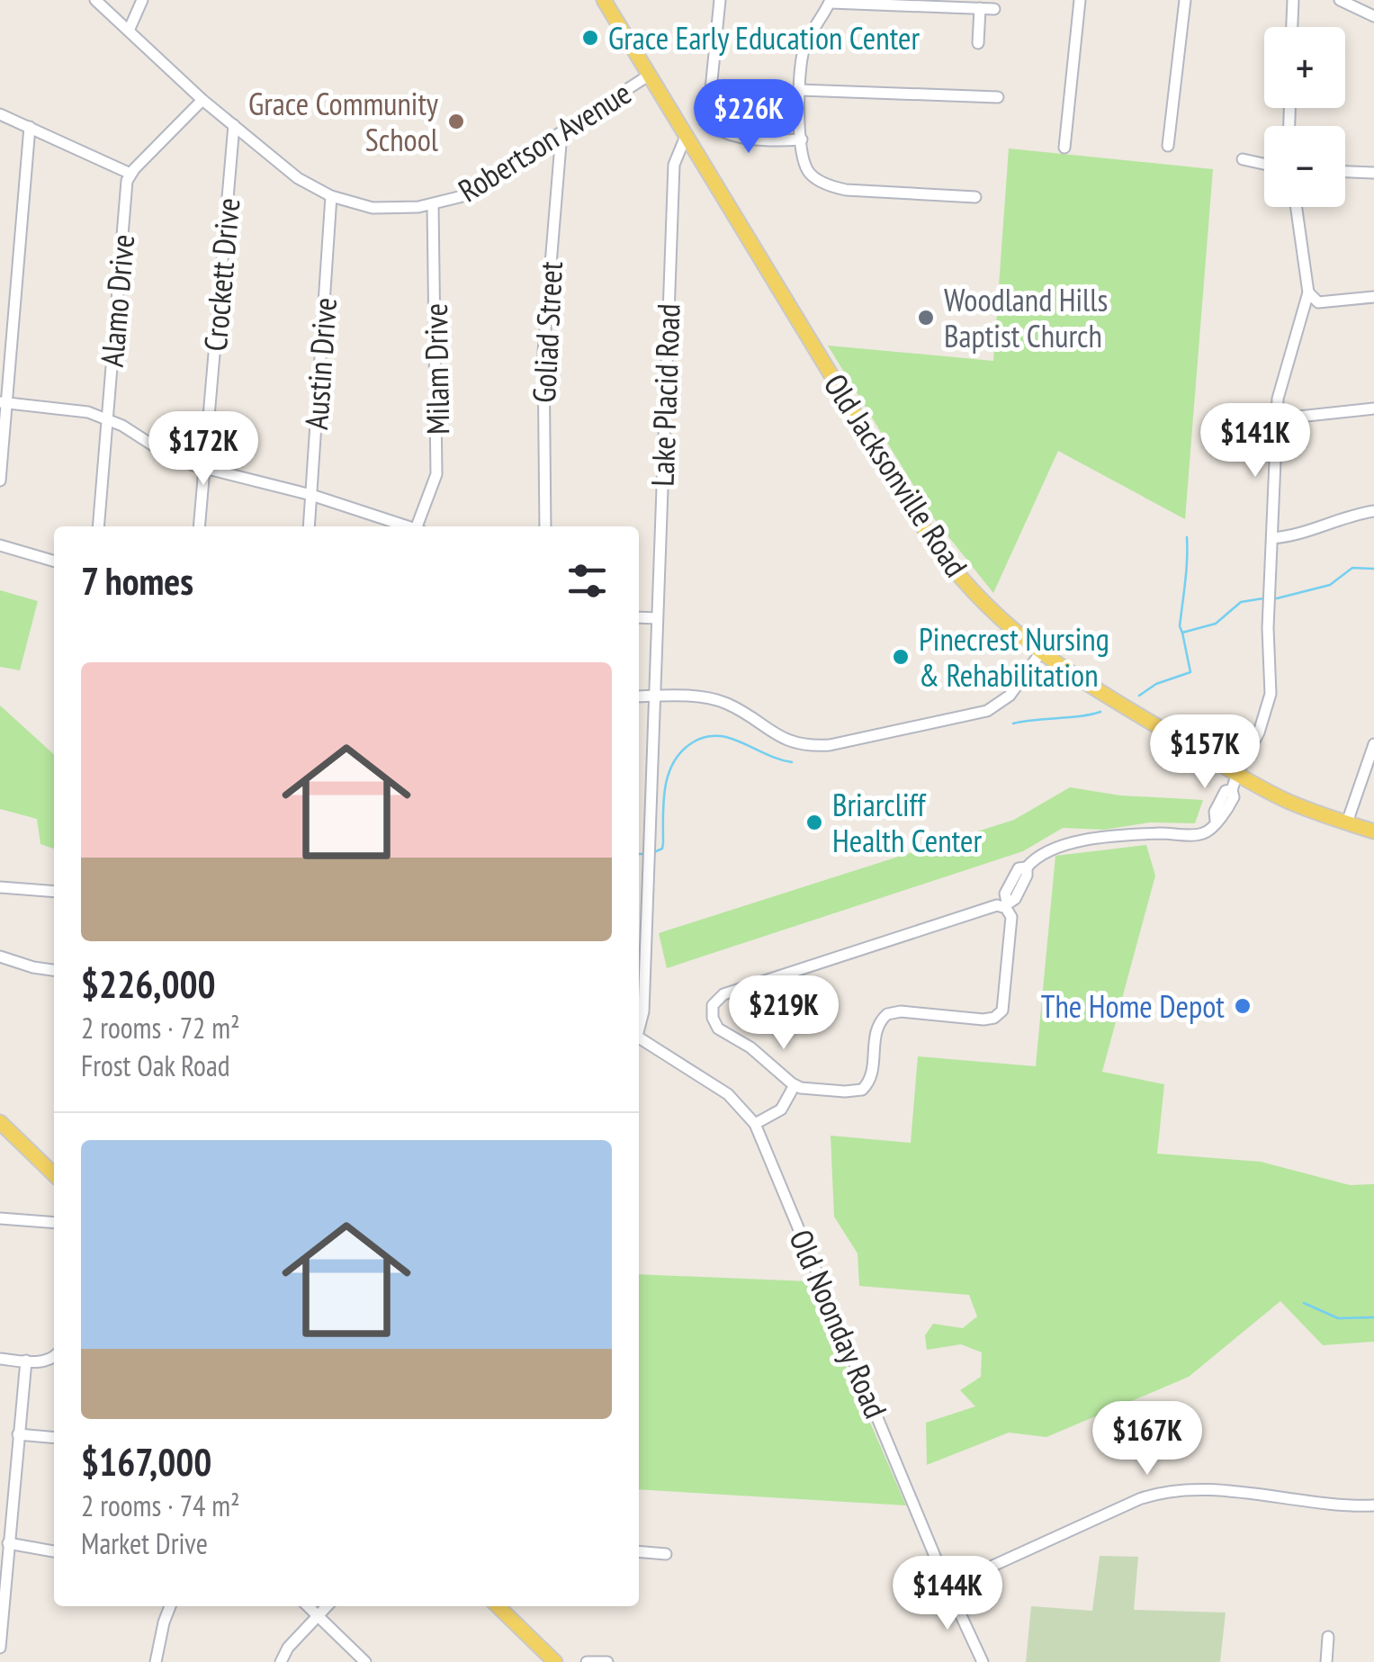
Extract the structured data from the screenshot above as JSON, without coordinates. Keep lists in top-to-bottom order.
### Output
{
  "streets": {
    "main road": ["Old Jacksonville Road"],
    "street": [
      "Robertson Avenue",
      "Crockett Drive",
      "Alamo Drive",
      "Goliad Street",
      "Austin Drive",
      "Milam Drive",
      "Lake Placid Road",
      "Old Noonday Road"
    ]
  },
  "crossings": [
    ["Robertson Avenue", "Crockett Drive"],
    ["Robertson Avenue", "Goliad Street"],
    ["Robertson Avenue", "Austin Drive"],
    ["Robertson Avenue", "Milam Drive"],
    ["Robertson Avenue", "Old Jacksonville Road"],
    ["Lake Placid Road", "Old Jacksonville Road"]
  ],
  "places": [
    "Grace Early Education Center",
    "Grace Community School",
    "Woodland Hills Baptist Church",
    "Pinecrest Nursing & Rehabilitation",
    "Briarcliff Health Center",
    "The Home Depot"
  ],
  "page": {
    "map_buttons": ["+", "−"],
    "price": [
      "$226K",
      "$141K",
      "$172K",
      "$157K",
      "$219K",
      "$167K",
      "$144K"
    ],
    "heading": "7 homes",
    "list": [
      {
        "name": "$226,000",
        "note": "2 rooms · 72 m² · Frost Oak Road"
      },
      {
        "name": "$167,000",
        "note": "2 rooms · 74 m² · Market Drive"
      }
    ]
  }
}
